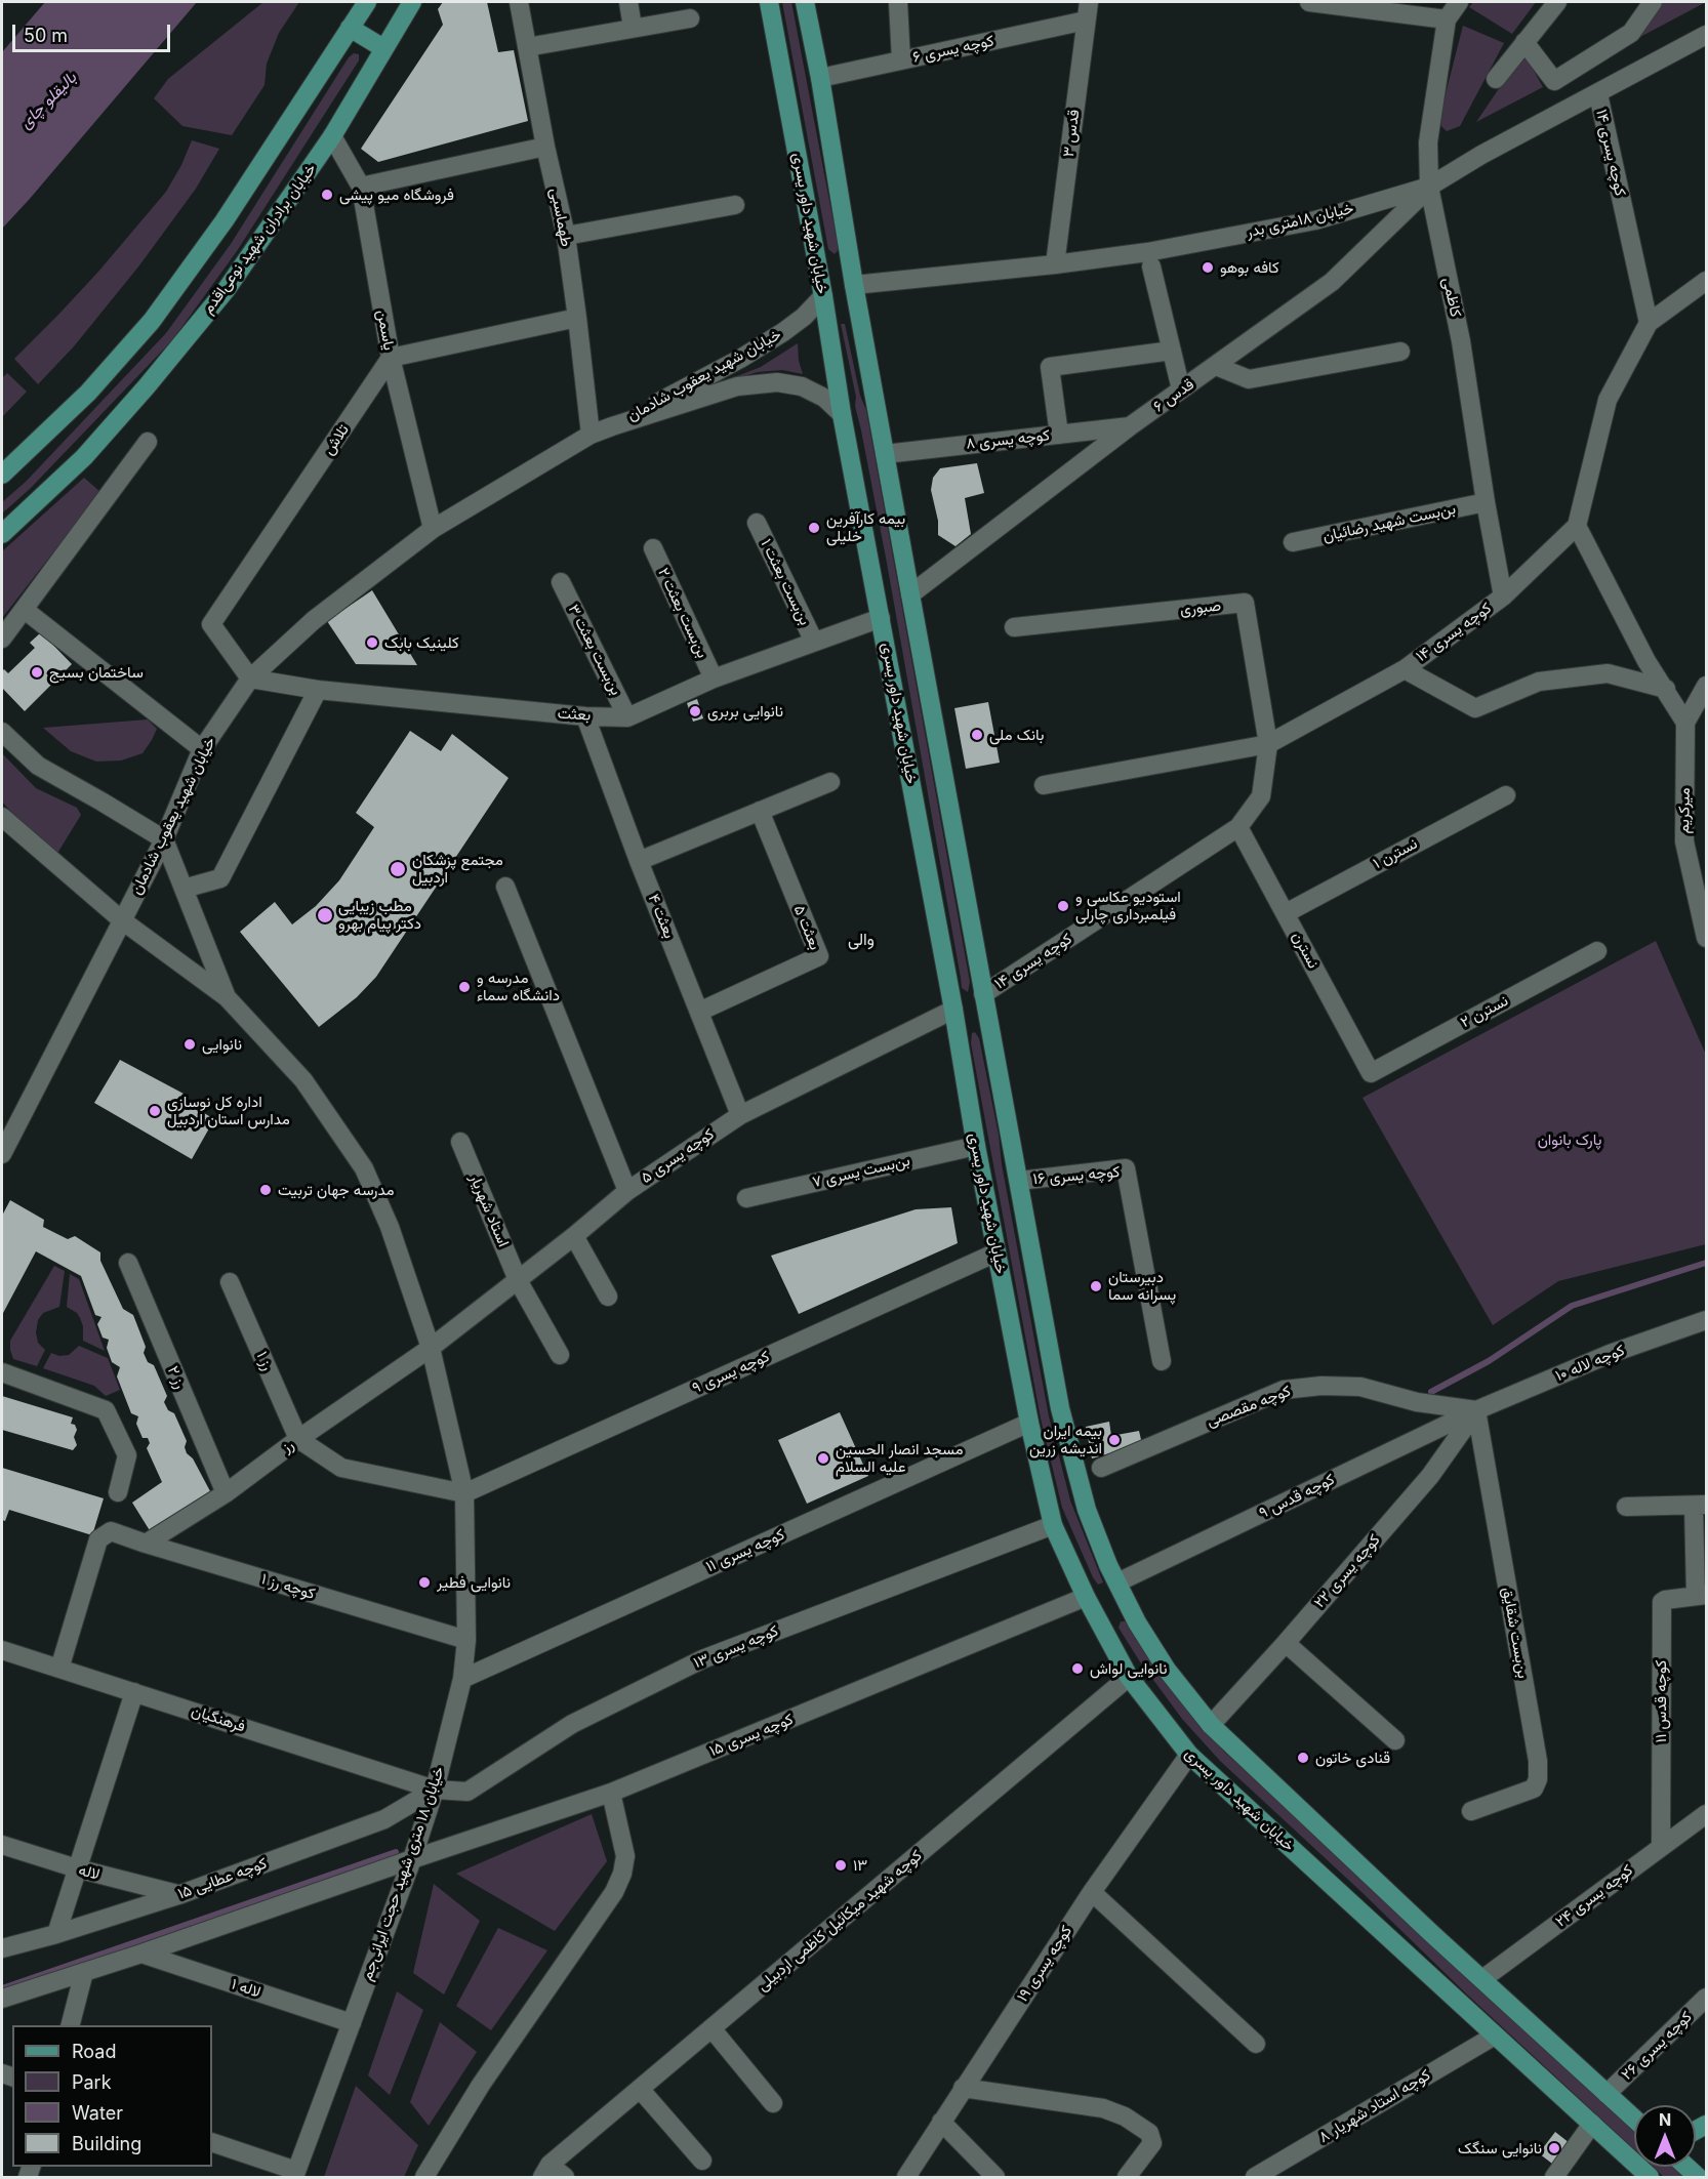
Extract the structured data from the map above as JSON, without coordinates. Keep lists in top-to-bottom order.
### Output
{
  "streets": {
    "main road": ["خیابان شهید داور یسری", "خیابان برادران شهید نوعی‌اقدم"],
    "street": [
      "کوچه یسری ۶",
      "قدس ۳",
      "کوچه یسری ۱۴",
      "طهماسبی",
      "خیابان ۱۸متری بدر",
      "کاظمی",
      "یاسمن",
      "خیابان شهید یعقوب شادمان",
      "قدس ۶",
      "تلاش",
      "کوچه یسری ۸",
      "بن‌بست شهید رضائیان",
      "بن‌بست بعثت ۱",
      "صبوری",
      "بن‌بست بعثت ۲",
      "بن‌بست بعثت ۳",
      "بعثت",
      "میرکریم",
      "نسترن ۱",
      "بعثت ۴",
      "بعثت ۵",
      "نسترن",
      "نسترن ۲",
      "کوچه یسری ۵",
      "بن‌بست یسری ۷",
      "کوچه یسری ۱۶",
      "استاد شهریار",
      "رز ۱",
      "کوچه لاله ۱۰",
      "کوچه یسری ۹",
      "رز ۲",
      "کوچه مقصصی",
      "رز",
      "کوچه قدس ۹",
      "کوچه یسری ۱۱",
      "کوچه یسری ۲۲",
      "کوچه رز ۱",
      "بن‌بست شقایق",
      "کوچه یسری ۱۳",
      "کوچه قدس ۱۱",
      "فرهنگیان",
      "کوچه یسری ۱۵",
      "لاله",
      "خیابان ۱۸ متری شهید حجت ایرانی‌جم",
      "کوچه عطایی ۱۵",
      "کوچه یسری ۲۴",
      "کوچه شهید میکائیل کاظمی اردبیلی",
      "کوچه یسری ۱۹",
      "لاله ۱",
      "کوچه یسری ۲۶",
      "کوچه استاد شهریار ۸"
    ]
  },
  "crossings": [
    ["کوچه یسری ۶", "قدس ۳"],
    ["کوچه یسری ۶", "خیابان شهید داور یسری"],
    ["قدس ۳", "خیابان ۱۸متری بدر"],
    ["کوچه یسری ۱۴", "خیابان ۱۸متری بدر"],
    ["کوچه یسری ۱۴", "خیابان شهید داور یسری"],
    ["کوچه یسری ۱۴", "کاظمی"],
    ["کوچه یسری ۱۴", "صبوری"],
    ["کوچه یسری ۱۴", "نسترن"],
    ["طهماسبی", "خیابان شهید یعقوب شادمان"],
    ["خیابان ۱۸متری بدر", "خیابان شهید داور یسری"],
    ["خیابان ۱۸متری بدر", "کاظمی"],
    ["خیابان ۱۸متری بدر", "قدس ۶"],
    ["خیابان شهید داور یسری", "خیابان شهید یعقوب شادمان"],
    ["خیابان شهید داور یسری", "قدس ۶"],
    ["خیابان شهید داور یسری", "کوچه یسری ۸"],
    ["خیابان شهید داور یسری", "بعثت"],
    ["خیابان شهید داور یسری", "کوچه یسری ۵"],
    ["خیابان شهید داور یسری", "بن‌بست یسری ۷"],
    ["خیابان شهید داور یسری", "کوچه یسری ۱۶"],
    ["خیابان شهید داور یسری", "کوچه یسری ۹"],
    ["خیابان شهید داور یسری", "کوچه قدس ۹"],
    ["خیابان شهید داور یسری", "کوچه یسری ۱۱"],
    ["خیابان شهید داور یسری", "کوچه یسری ۲۲"],
    ["خیابان شهید داور یسری", "کوچه یسری ۱۳"],
    ["خیابان شهید داور یسری", "کوچه یسری ۱۵"],
    ["خیابان شهید داور یسری", "کوچه یسری ۲۴"],
    ["خیابان شهید داور یسری", "کوچه شهید میکائیل کاظمی اردبیلی"],
    ["خیابان شهید داور یسری", "کوچه یسری ۱۹"],
    ["خیابان شهید داور یسری", "کوچه یسری ۲۶"],
    ["خیابان شهید داور یسری", "کوچه استاد شهریار ۸"],
    ["خیابان برادران شهید نوعی‌اقدم", "یاسمن"],
    ["کاظمی", "قدس ۶"],
    ["کاظمی", "بن‌بست شهید رضائیان"],
    ["یاسمن", "خیابان شهید یعقوب شادمان"],
    ["یاسمن", "تلاش"],
    ["خیابان شهید یعقوب شادمان", "تلاش"],
    ["خیابان شهید یعقوب شادمان", "بعثت"],
    ["خیابان شهید یعقوب شادمان", "خیابان ۱۸ متری شهید حجت ایرانی‌جم"],
    ["قدس ۶", "کوچه یسری ۸"],
    ["تلاش", "بعثت"],
    ["بن‌بست بعثت ۱", "بعثت"],
    ["بن‌بست بعثت ۲", "بعثت"],
    ["بن‌بست بعثت ۳", "بعثت"],
    ["بعثت", "بعثت ۴"],
    ["نسترن ۱", "نسترن"],
    ["بعثت ۴", "بعثت ۵"],
    ["بعثت ۴", "کوچه یسری ۵"],
    ["نسترن", "نسترن ۲"],
    ["کوچه یسری ۵", "استاد شهریار"],
    ["کوچه یسری ۵", "رز"],
    ["کوچه یسری ۵", "خیابان ۱۸ متری شهید حجت ایرانی‌جم"],
    ["رز ۱", "رز"],
    ["کوچه لاله ۱۰", "کوچه مقصصی"],
    ["کوچه لاله ۱۰", "کوچه قدس ۹"],
    ["کوچه لاله ۱۰", "کوچه یسری ۲۲"],
    ["کوچه لاله ۱۰", "بن‌بست شقایق"],
    ["کوچه یسری ۹", "خیابان ۱۸ متری شهید حجت ایرانی‌جم"],
    ["رز ۲", "رز"],
    ["کوچه مقصصی", "کوچه قدس ۹"],
    ["کوچه مقصصی", "کوچه یسری ۲۲"],
    ["کوچه مقصصی", "بن‌بست شقایق"],
    ["رز", "کوچه رز ۱"],
    ["رز", "خیابان ۱۸ متری شهید حجت ایرانی‌جم"],
    ["کوچه قدس ۹", "کوچه یسری ۲۲"],
    ["کوچه قدس ۹", "بن‌بست شقایق"],
    ["کوچه یسری ۱۱", "خیابان ۱۸ متری شهید حجت ایرانی‌جم"],
    ["کوچه یسری ۲۲", "بن‌بست شقایق"],
    ["کوچه رز ۱", "فرهنگیان"],
    ["کوچه رز ۱", "خیابان ۱۸ متری شهید حجت ایرانی‌جم"],
    ["کوچه یسری ۱۳", "فرهنگیان"],
    ["کوچه یسری ۱۳", "خیابان ۱۸ متری شهید حجت ایرانی‌جم"],
    ["کوچه یسری ۱۳", "کوچه عطایی ۱۵"],
    ["کوچه قدس ۱۱", "کوچه یسری ۲۴"],
    ["فرهنگیان", "خیابان ۱۸ متری شهید حجت ایرانی‌جم"],
    ["فرهنگیان", "کوچه عطایی ۱۵"],
    ["کوچه یسری ۱۵", "خیابان ۱۸ متری شهید حجت ایرانی‌جم"],
    ["لاله", "کوچه عطایی ۱۵"],
    ["خیابان ۱۸ متری شهید حجت ایرانی‌جم", "کوچه عطایی ۱۵"],
    ["خیابان ۱۸ متری شهید حجت ایرانی‌جم", "لاله ۱"]
  ],
  "districts": ["والی"],
  "water": ["بالیقلو چای"],
  "parks": ["پارک بانوان"],
  "places": [
    "فروشگاه میو پیشی",
    "کافه بوهو",
    "بیمه کارآفرین خلیلی",
    "کلینیک بابک",
    "ساختمان بسیج",
    "نانوایی بربری",
    "بانک ملی",
    "مجتمع پزشکان اردبیل",
    "استودیو عکاسی و فیلمبرداری چارلی",
    "مطب زیبایی دکتر پیام بهرو",
    "مدرسه و دانشگاه سماء",
    "نانوایی",
    "اداره کل نوسازی مدارس استان اردبیل",
    "مدرسه جهان تربیت",
    "دبیرستان پسرانه سما",
    "بیمه ایران اندیشه زرین",
    "مسجد انصار الحسین علیه السلام",
    "نانوایی فطیر",
    "نانوایی لواش",
    "قنادی خاتون",
    "۱۳",
    "نانوایی سنگک"
  ],
  "legend": [
    "Road",
    "Park",
    "Water",
    "Building"
  ],
  "scale_bar": "50 m",
  "north": "top"
}
